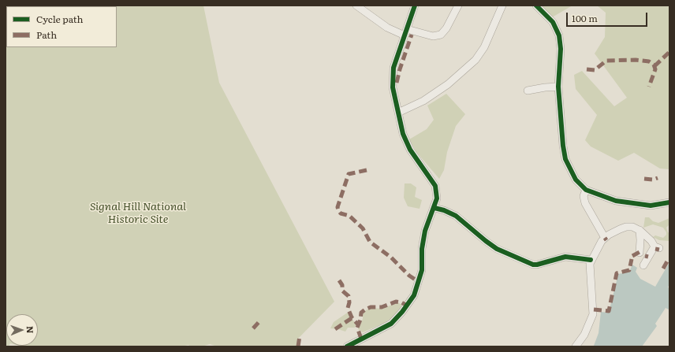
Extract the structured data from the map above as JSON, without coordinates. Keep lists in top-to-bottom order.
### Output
{
  "parks": ["Signal Hill National Historic Site"],
  "legend": ["Cycle path", "Path"],
  "scale_bar": "100 m",
  "north": "right"
}
